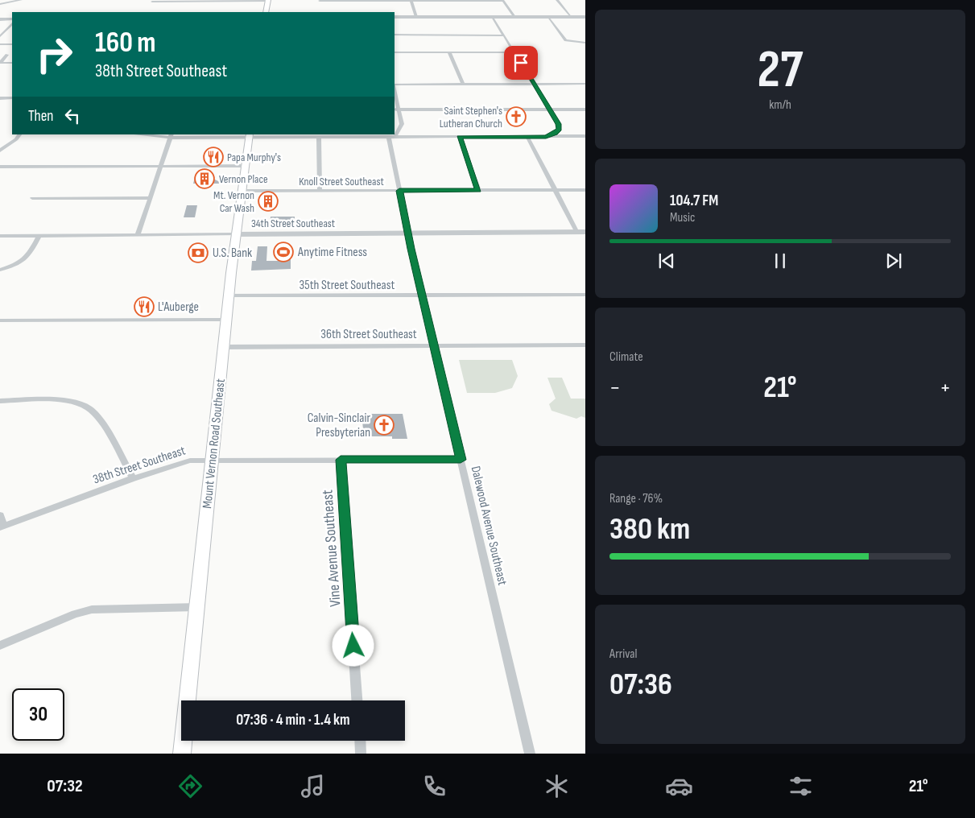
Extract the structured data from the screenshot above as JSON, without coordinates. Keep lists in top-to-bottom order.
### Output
{
  "streets": {
    "main road": ["Mount Vernon Road Southeast"],
    "street": [
      "Knoll Street Southeast",
      "34th Street Southeast",
      "35th Street Southeast",
      "36th Street Southeast",
      "38th Street Southeast",
      "Dalewood Avenue Southeast",
      "Vine Avenue Southeast"
    ]
  },
  "crossings": [
    ["Knoll Street Southeast", "Mount Vernon Road Southeast"],
    ["Knoll Street Southeast", "Dalewood Avenue Southeast"],
    ["34th Street Southeast", "Mount Vernon Road Southeast"],
    ["34th Street Southeast", "Dalewood Avenue Southeast"],
    ["35th Street Southeast", "Mount Vernon Road Southeast"],
    ["35th Street Southeast", "Dalewood Avenue Southeast"],
    ["36th Street Southeast", "Mount Vernon Road Southeast"],
    ["36th Street Southeast", "Dalewood Avenue Southeast"],
    ["Mount Vernon Road Southeast", "38th Street Southeast"],
    ["38th Street Southeast", "Dalewood Avenue Southeast"],
    ["38th Street Southeast", "Vine Avenue Southeast"]
  ],
  "places": {
    "church": ["Saint Stephen's Lutheran Church", "Calvin-Sinclair Presbyterian"],
    "restaurant": ["Papa Murphy's", "L'Auberge"],
    "building": ["Vernon Place", "Mt. Vernon Car Wash"],
    "sports": ["Anytime Fitness"],
    "bank": ["U.S. Bank"]
  },
  "page": {
    "tile": [
      ["27", "km/h"],
      "Climate",
      ["Range · 76%", "380 km"],
      ["Arrival", "07:36"]
    ],
    "turn": ["160 m", "38th Street Southeast"],
    "then": "Then",
    "song": ["104.7 FM", "Music"],
    "heat": ["−", "21°", "+"],
    "limit": "30",
    "trip": "07:36 · 4 min · 1.4 km",
    "tabs": ["07:32", "21°"]
  }
}
